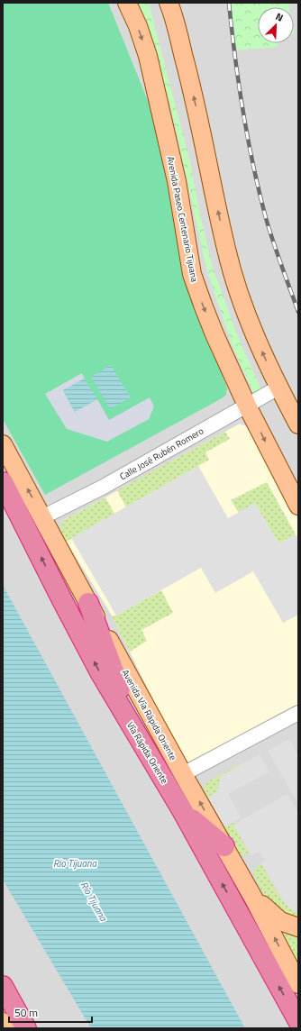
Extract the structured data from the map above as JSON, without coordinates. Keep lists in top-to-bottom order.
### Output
{
  "streets": {
    "highway": ["Vía Rápida Oriente"],
    "main road": ["Avenida Paseo Centenario Tijuana", "Avenida Vía Rápida Oriente"],
    "street": ["Calle José Rubén Romero"]
  },
  "crossings": [
    ["Avenida Paseo Centenario Tijuana", "Calle José Rubén Romero"],
    ["Calle José Rubén Romero", "Avenida Vía Rápida Oriente"]
  ],
  "one_way": ["Avenida Vía Rápida Oriente"],
  "water": ["Rio Tijuana", "Río Tijuana"],
  "scale_bar": "50 m",
  "north": "top right"
}
